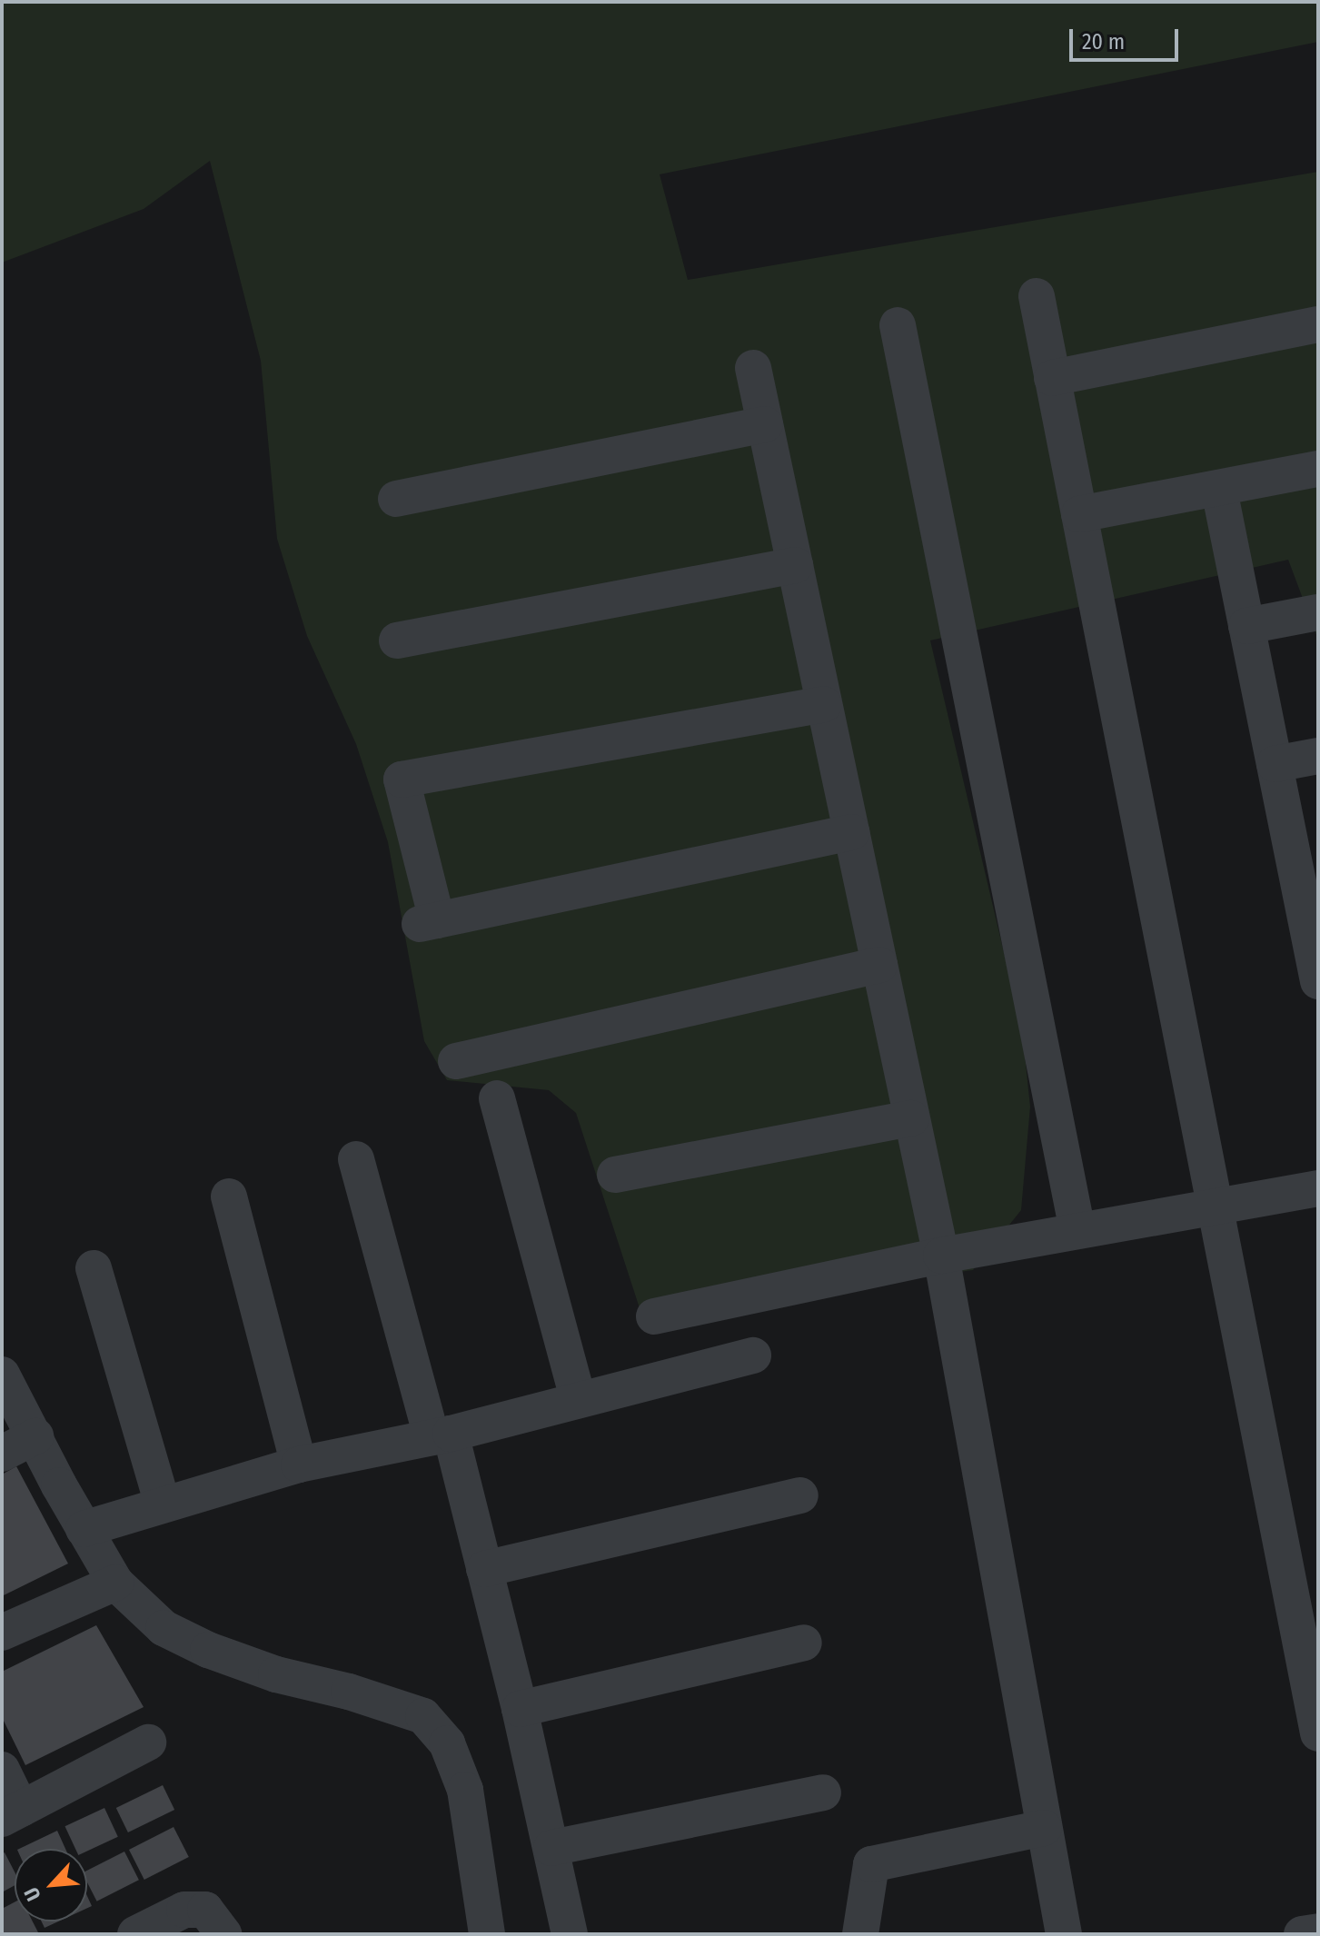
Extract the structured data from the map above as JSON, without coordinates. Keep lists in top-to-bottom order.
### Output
{
  "scale_bar": "20 m",
  "north": "bottom left"
}
